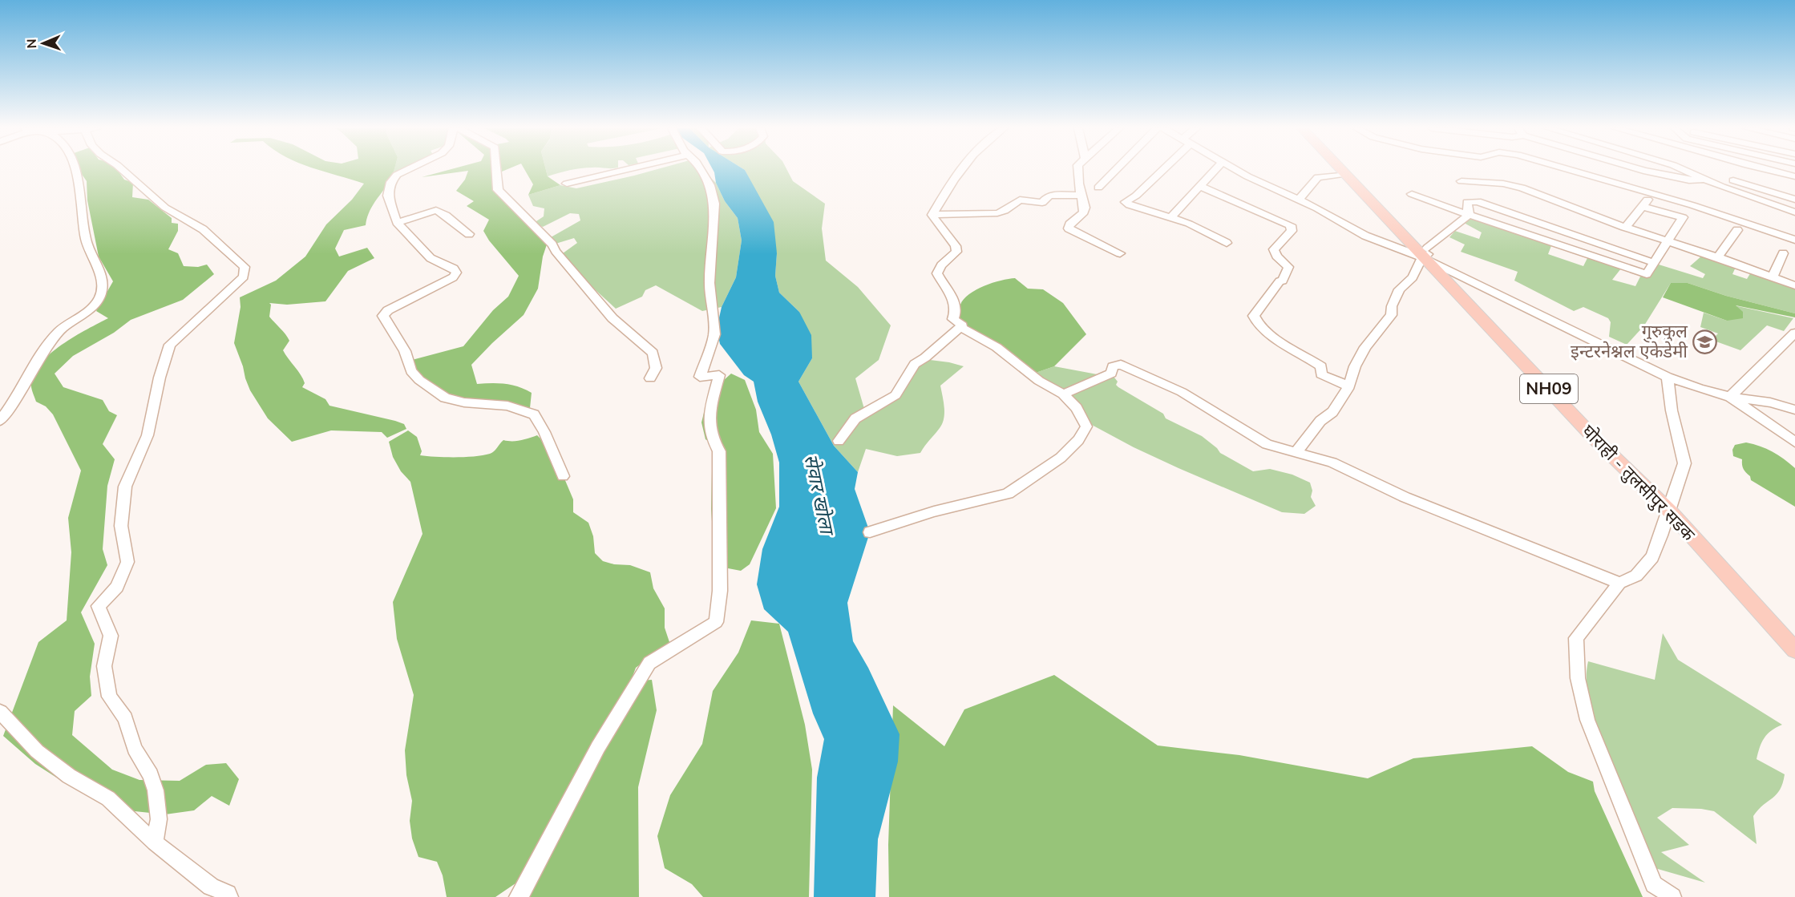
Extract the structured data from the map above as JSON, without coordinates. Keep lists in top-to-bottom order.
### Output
{
  "streets": {
    "main road": ["NH09", "घोराही - तुलसीपुर सडक"]
  },
  "water": ["सेवार खोला"],
  "places": {
    "school or university": ["गुरुकुल इन्टरनेश्नल एकेडेमी"]
  },
  "north": "left"
}
